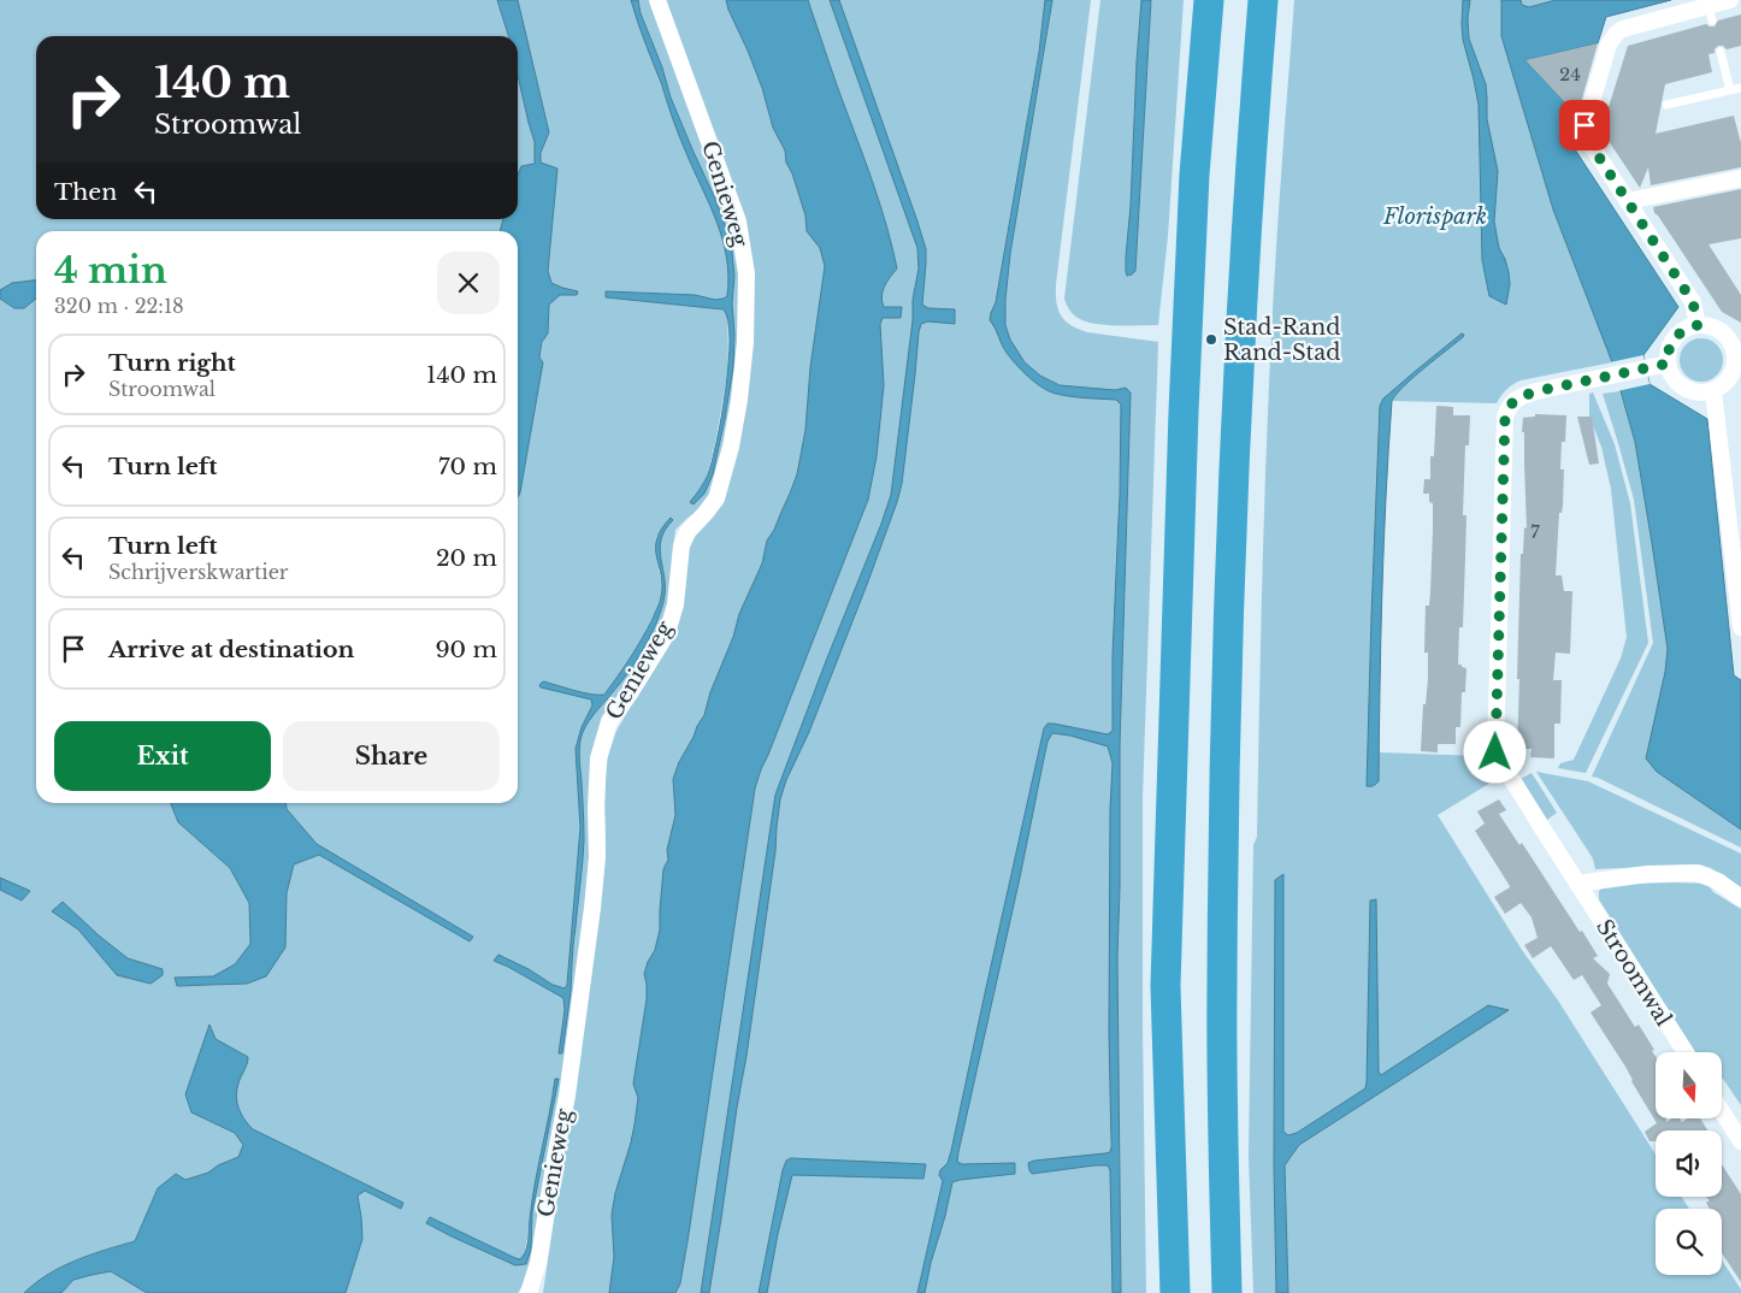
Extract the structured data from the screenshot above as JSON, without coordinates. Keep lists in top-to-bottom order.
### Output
{
  "streets": {
    "street": ["Genieweg", "Stroomwal"]
  },
  "parks": ["Florispark"],
  "places": ["Stad-Rand Rand-Stad"],
  "house_numbers": ["24", "7"],
  "north": "bottom",
  "page": {
    "turn": ["140 m", "Stroomwal"],
    "then": "Then",
    "heading": ["4 min", "320 m · 22:18"],
    "list": [
      {
        "name": "Turn right",
        "note": "Stroomwal",
        "value": "140 m"
      },
      {
        "name": "Turn left",
        "value": "70 m"
      },
      {
        "name": "Turn left",
        "note": "Schrijverskwartier",
        "value": "20 m"
      },
      {
        "name": "Arrive at destination",
        "value": "90 m"
      }
    ],
    "buttons": ["Exit", "Share"]
  }
}
